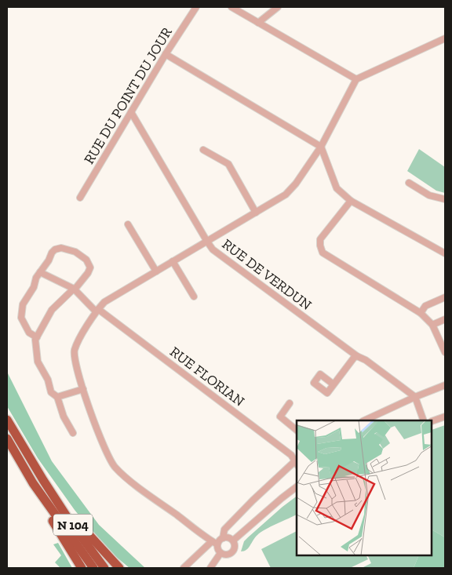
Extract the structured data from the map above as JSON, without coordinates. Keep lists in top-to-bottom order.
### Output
{
  "streets": {
    "highway": ["N 104"],
    "street": ["RUE DU POINT DU JOUR", "RUE DE VERDUN", "RUE FLORIAN"]
  },
  "crossings": [
    ["RUE DU POINT DU JOUR", "RUE DE VERDUN"]
  ]
}
